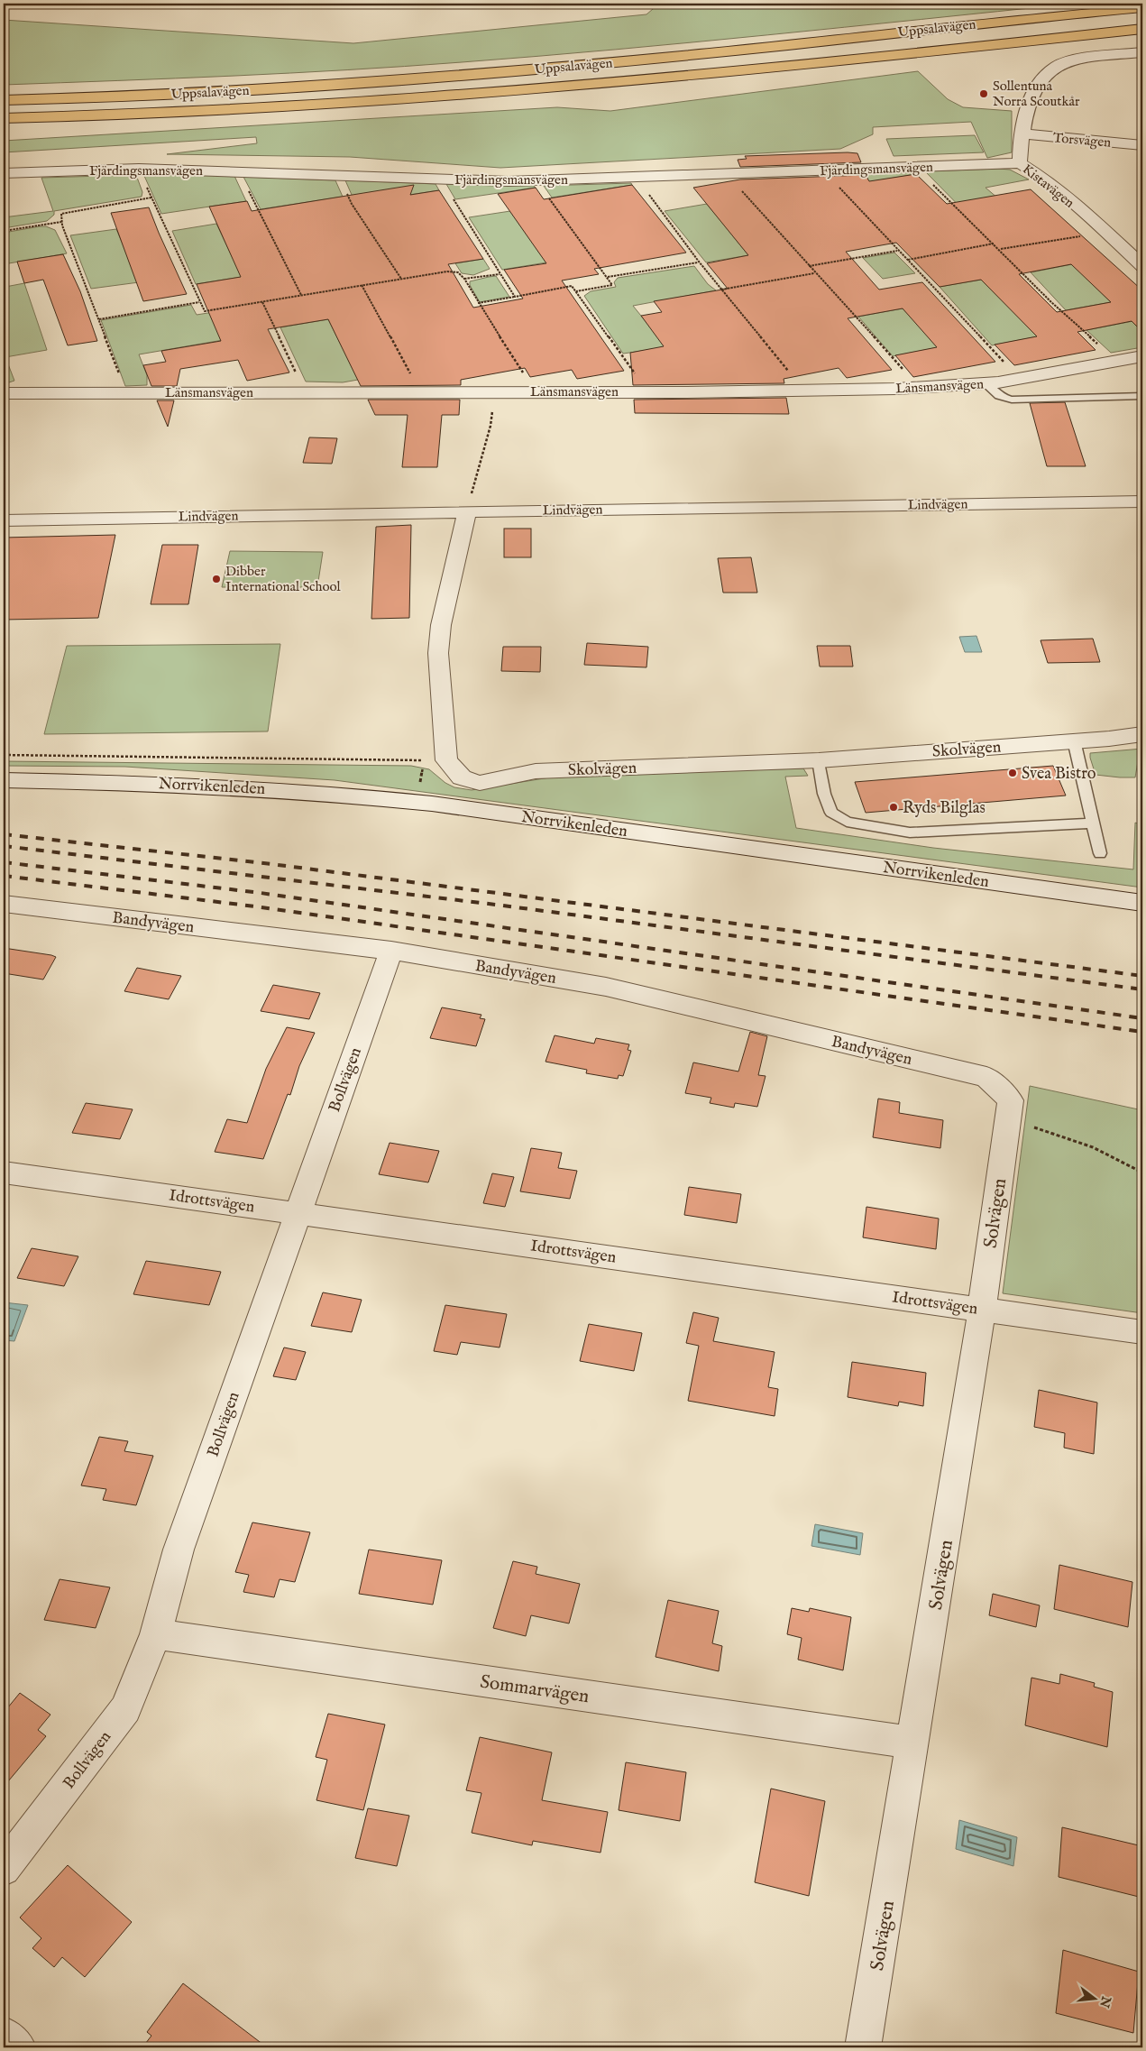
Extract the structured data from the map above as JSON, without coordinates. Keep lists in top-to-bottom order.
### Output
{
  "streets": {
    "highway": ["Uppsalavägen"],
    "street": [
      "Torsvägen",
      "Fjärdingsmansvägen",
      "Kistavägen",
      "Länsmansvägen",
      "Lindvägen",
      "Skolvägen",
      "Norrvikenleden",
      "Bandyvägen",
      "Bollvägen",
      "Idrottsvägen",
      "Solvägen",
      "Sommarvägen"
    ]
  },
  "crossings": [
    ["Torsvägen", "Kistavägen"],
    ["Fjärdingsmansvägen", "Kistavägen"],
    ["Bandyvägen", "Bollvägen"],
    ["Bandyvägen", "Solvägen"],
    ["Bollvägen", "Idrottsvägen"],
    ["Bollvägen", "Sommarvägen"],
    ["Idrottsvägen", "Solvägen"],
    ["Solvägen", "Sommarvägen"]
  ],
  "places": [
    "Sollentuna Norra Scoutkår",
    "Dibber International School",
    "Svea Bistro",
    "Ryds Bilglas"
  ],
  "north": "right"
}
